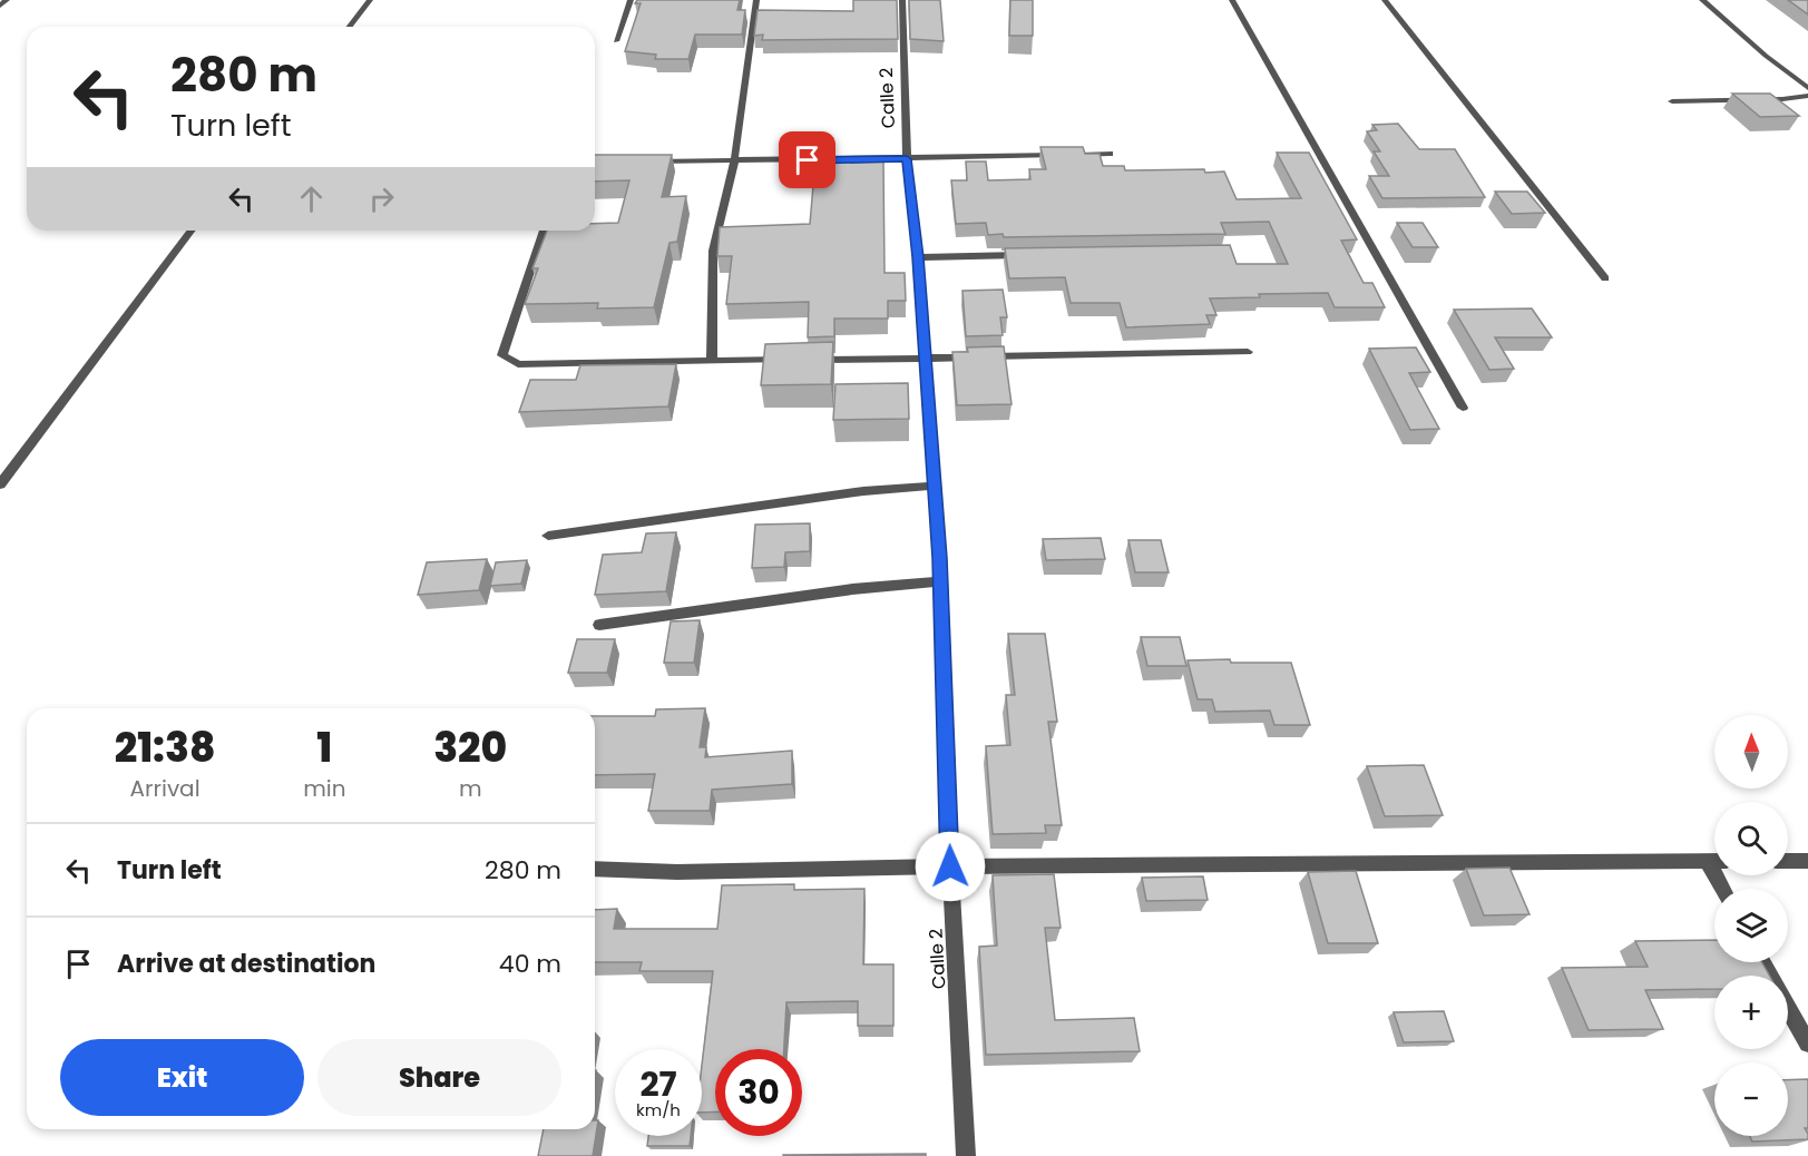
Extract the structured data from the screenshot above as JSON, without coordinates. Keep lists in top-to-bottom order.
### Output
{
  "streets": {
    "street": ["Calle 2"]
  },
  "north": "top",
  "page": {
    "turn": ["280 m", "Turn left"],
    "eta": [
      "21:38",
      "Arrival",
      "1",
      "min",
      "320",
      "m"
    ],
    "map_buttons": ["+", "−"],
    "list": [
      {
        "name": "Turn left",
        "value": "280 m"
      },
      {
        "name": "Arrive at destination",
        "value": "40 m"
      }
    ],
    "buttons": ["Exit", "Share"],
    "speed": "27 km/h",
    "limit": "30"
  }
}
